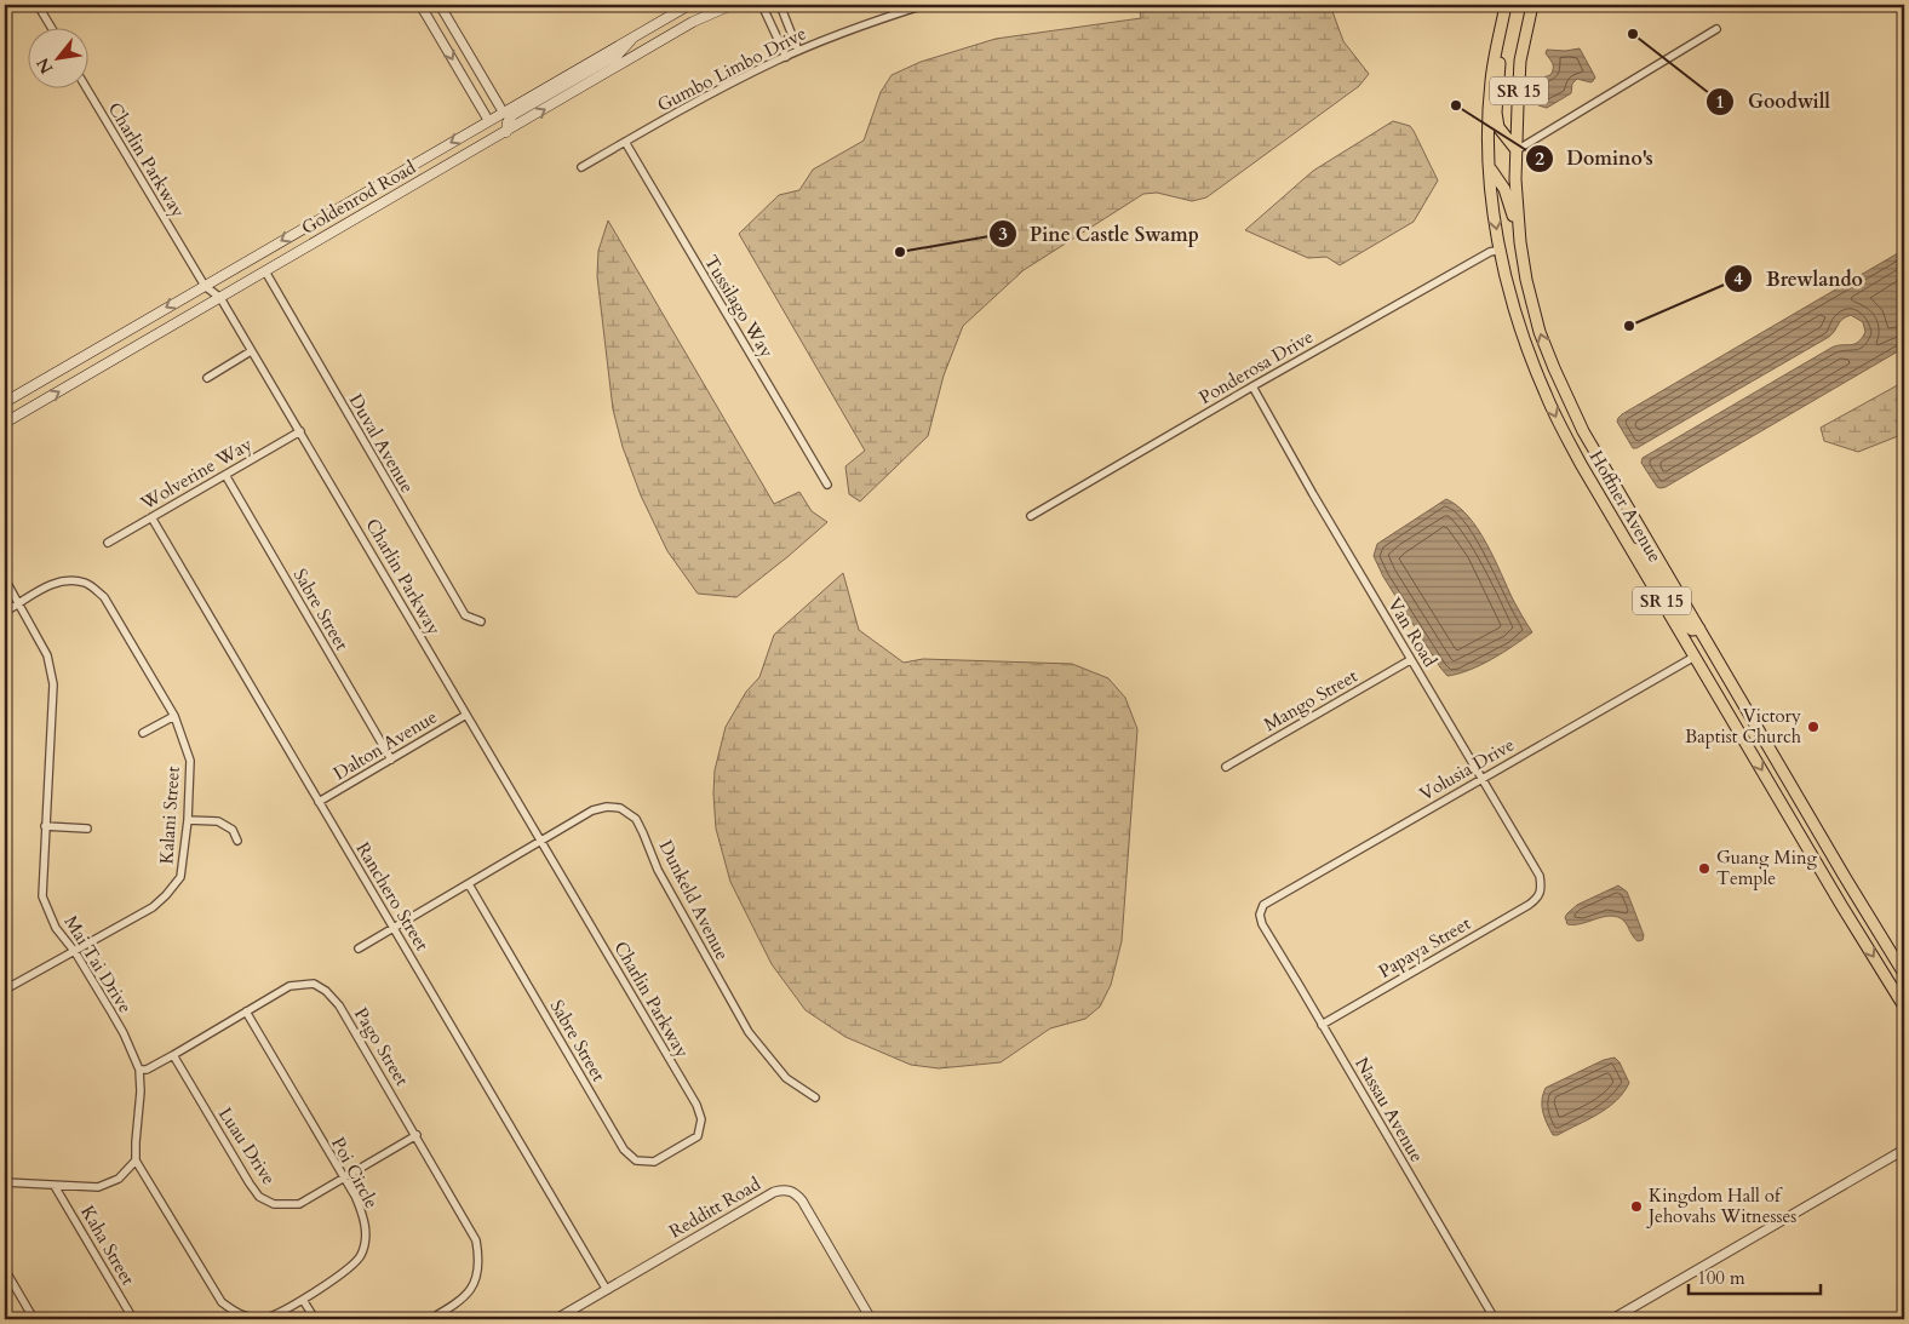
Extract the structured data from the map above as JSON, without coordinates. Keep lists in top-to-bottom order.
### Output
{
  "streets": {
    "main road": ["SR 15", "Goldenrod Road", "Hoffner Avenue"],
    "street": [
      "Gumbo Limbo Drive",
      "Charlin Parkway",
      "Tussilago Way",
      "Ponderosa Drive",
      "Duval Avenue",
      "Wolverine Way",
      "Sabre Street",
      "Van Road",
      "Mango Street",
      "Dalton Avenue",
      "Volusia Drive",
      "Kalani Street",
      "Ranchero Street",
      "Dunkeld Avenue",
      "Papaya Street",
      "Mai Tai Drive",
      "Pago Street",
      "Nassau Avenue",
      "Luau Drive",
      "Poi Circle",
      "Redditt Road",
      "Kaha Street"
    ]
  },
  "crossings": [
    ["Gumbo Limbo Drive", "Tussilago Way"],
    ["Charlin Parkway", "Goldenrod Road"],
    ["Charlin Parkway", "Wolverine Way"],
    ["Charlin Parkway", "Sabre Street"],
    ["Charlin Parkway", "Dalton Avenue"],
    ["Charlin Parkway", "Dunkeld Avenue"],
    ["Goldenrod Road", "Duval Avenue"],
    ["Ponderosa Drive", "Hoffner Avenue"],
    ["Ponderosa Drive", "Van Road"],
    ["Wolverine Way", "Sabre Street"],
    ["Wolverine Way", "Ranchero Street"],
    ["Hoffner Avenue", "Volusia Drive"],
    ["Sabre Street", "Dalton Avenue"],
    ["Sabre Street", "Dunkeld Avenue"],
    ["Van Road", "Mango Street"],
    ["Van Road", "Volusia Drive"],
    ["Van Road", "Papaya Street"],
    ["Dalton Avenue", "Ranchero Street"],
    ["Volusia Drive", "Nassau Avenue"],
    ["Kalani Street", "Mai Tai Drive"],
    ["Ranchero Street", "Dunkeld Avenue"],
    ["Ranchero Street", "Redditt Road"],
    ["Papaya Street", "Nassau Avenue"],
    ["Mai Tai Drive", "Pago Street"],
    ["Mai Tai Drive", "Poi Circle"],
    ["Pago Street", "Luau Drive"],
    ["Pago Street", "Poi Circle"],
    ["Luau Drive", "Poi Circle"]
  ],
  "places": [
    "Goodwill",
    "Domino's",
    "Pine Castle Swamp",
    "Brewlando",
    "Victory Baptist Church",
    "Guang Ming Temple",
    "Kingdom Hall of Jehovahs Witnesses"
  ],
  "scale_bar": "100 m",
  "north": "bottom left"
}
